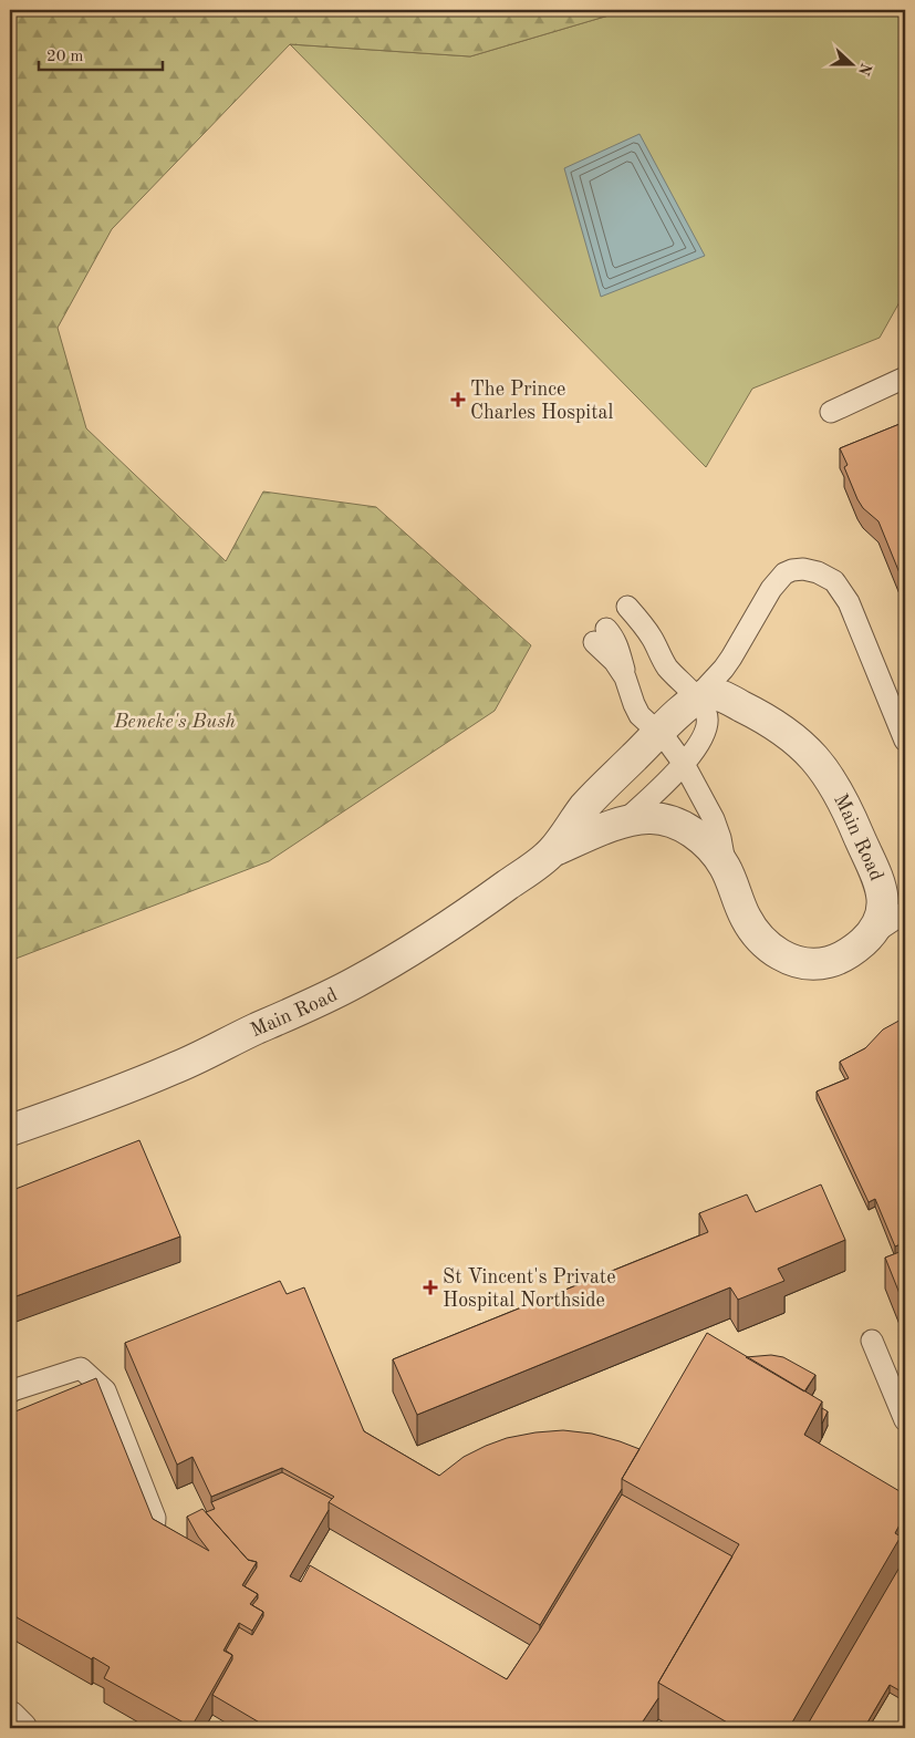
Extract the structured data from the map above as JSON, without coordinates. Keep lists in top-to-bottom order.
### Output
{
  "streets": {
    "street": ["Main Road"]
  },
  "parks": ["Beneke's Bush"],
  "places": {
    "health": ["The Prince Charles Hospital", "St Vincent's Private Hospital Northside"]
  },
  "scale_bar": "20 m",
  "north": "right"
}
